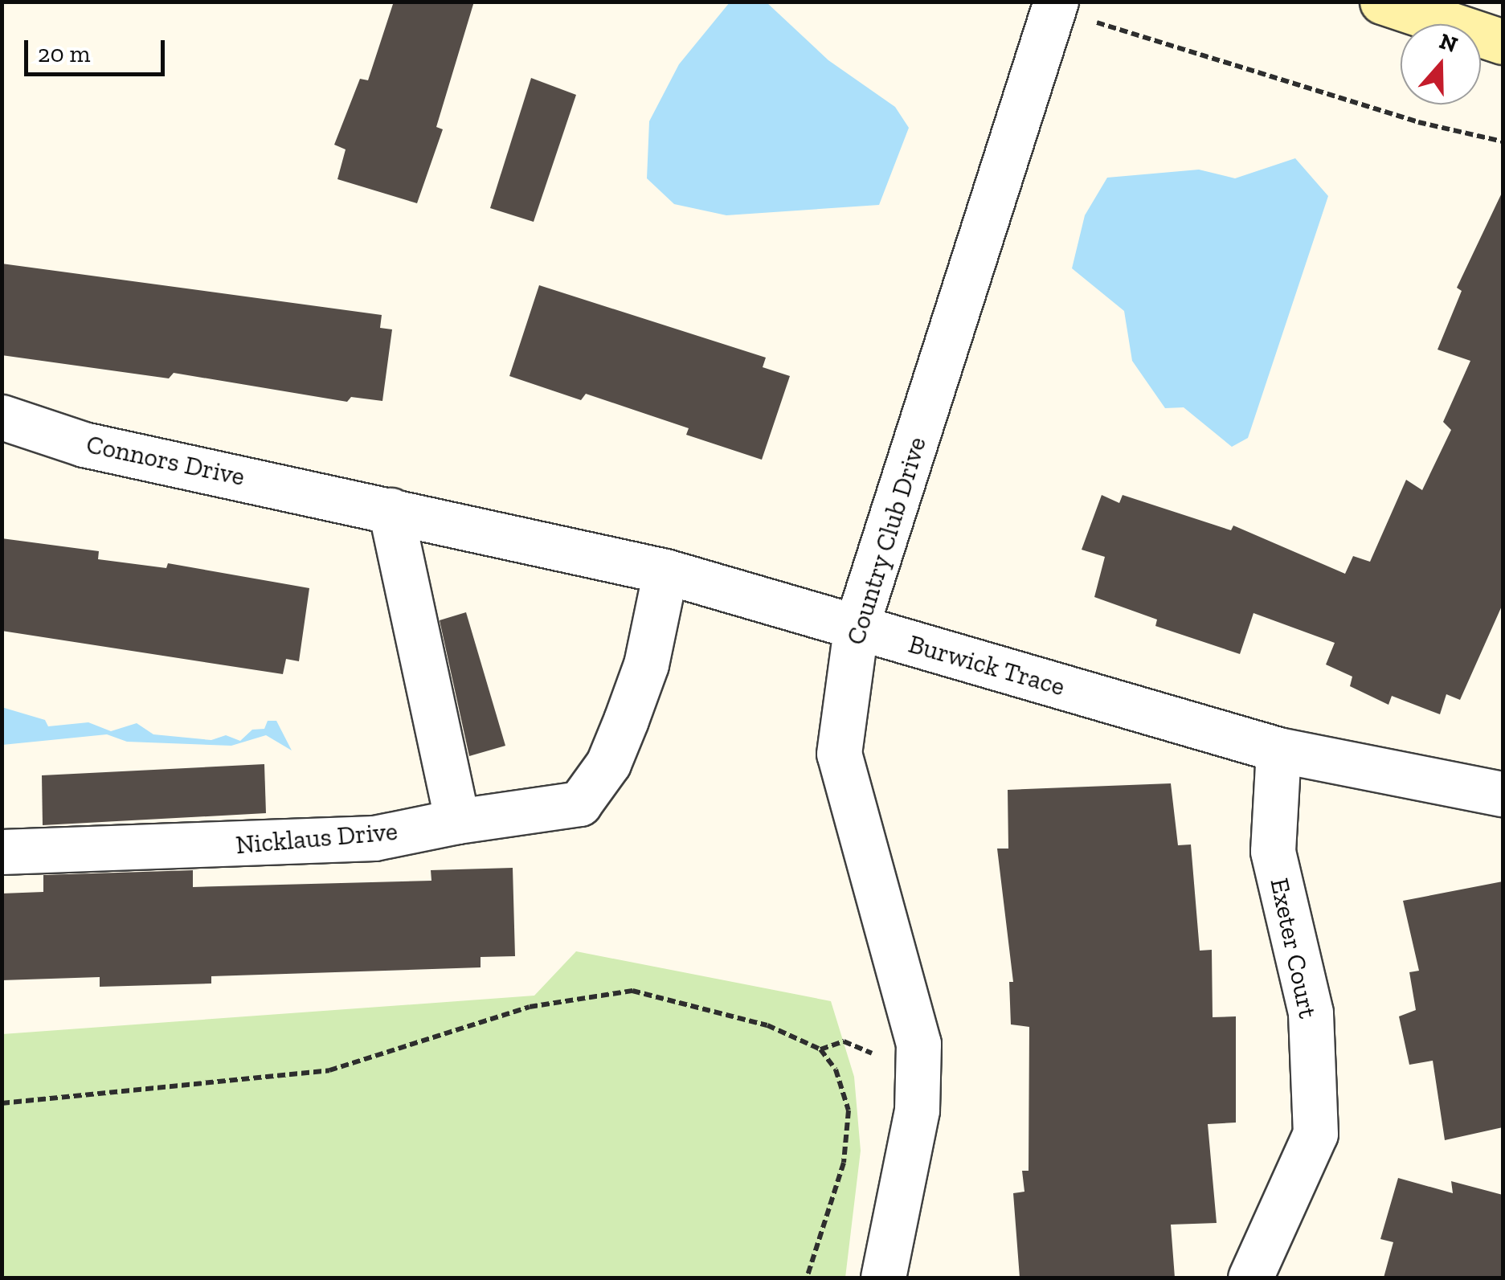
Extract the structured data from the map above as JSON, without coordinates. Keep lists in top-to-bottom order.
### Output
{
  "streets": {
    "street": [
      "Connors Drive",
      "Country Club Drive",
      "Burwick Trace",
      "Nicklaus Drive",
      "Exeter Court"
    ]
  },
  "crossings": [
    ["Connors Drive", "Burwick Trace"],
    ["Country Club Drive", "Burwick Trace"],
    ["Burwick Trace", "Nicklaus Drive"],
    ["Burwick Trace", "Exeter Court"]
  ],
  "scale_bar": "20 m",
  "north": "top"
}
